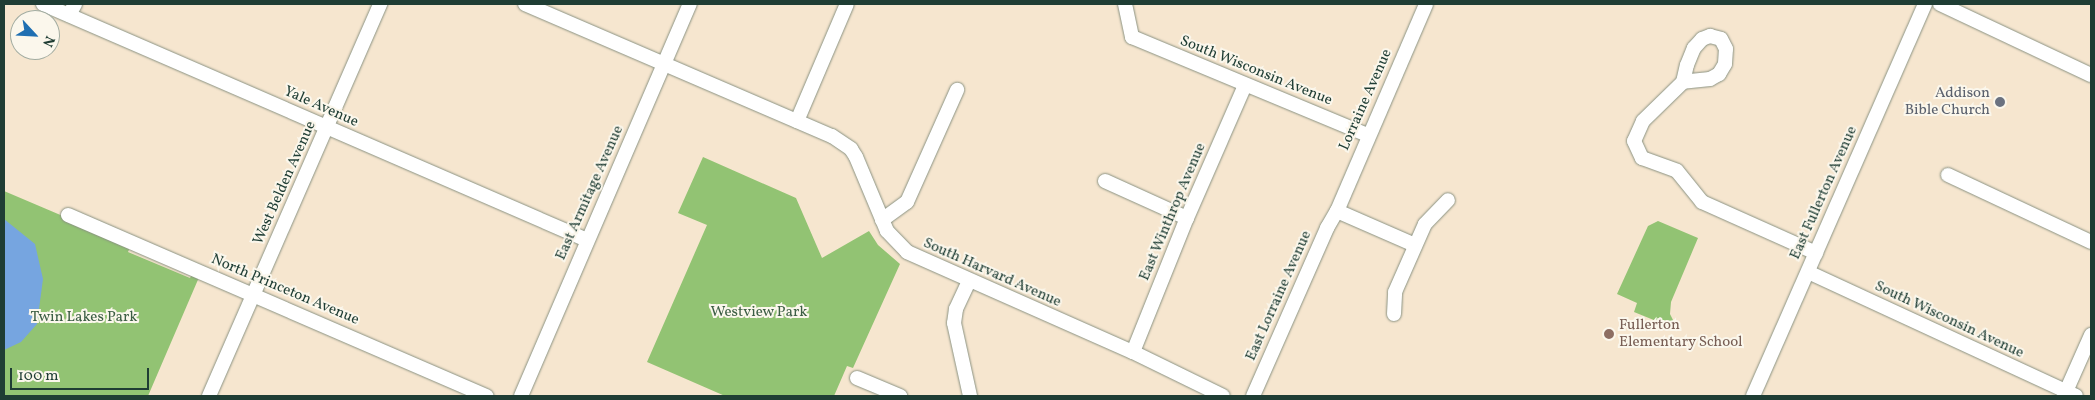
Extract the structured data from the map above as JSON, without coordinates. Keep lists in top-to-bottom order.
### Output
{
  "streets": {
    "street": [
      "South Wisconsin Avenue",
      "Lorraine Avenue",
      "Yale Avenue",
      "West Belden Avenue",
      "East Armitage Avenue",
      "East Fullerton Avenue",
      "East Winthrop Avenue",
      "South Harvard Avenue",
      "North Princeton Avenue",
      "East Lorraine Avenue"
    ]
  },
  "crossings": [
    ["South Wisconsin Avenue", "Lorraine Avenue"],
    ["South Wisconsin Avenue", "East Fullerton Avenue"],
    ["South Wisconsin Avenue", "East Winthrop Avenue"],
    ["Lorraine Avenue", "East Lorraine Avenue"],
    ["Yale Avenue", "West Belden Avenue"],
    ["Yale Avenue", "East Armitage Avenue"],
    ["West Belden Avenue", "North Princeton Avenue"],
    ["East Armitage Avenue", "South Harvard Avenue"],
    ["East Winthrop Avenue", "South Harvard Avenue"]
  ],
  "parks": ["Westview Park", "Twin Lakes Park"],
  "places": ["Addison Bible Church", "Fullerton Elementary School"],
  "scale_bar": "100 m",
  "north": "bottom right"
}
